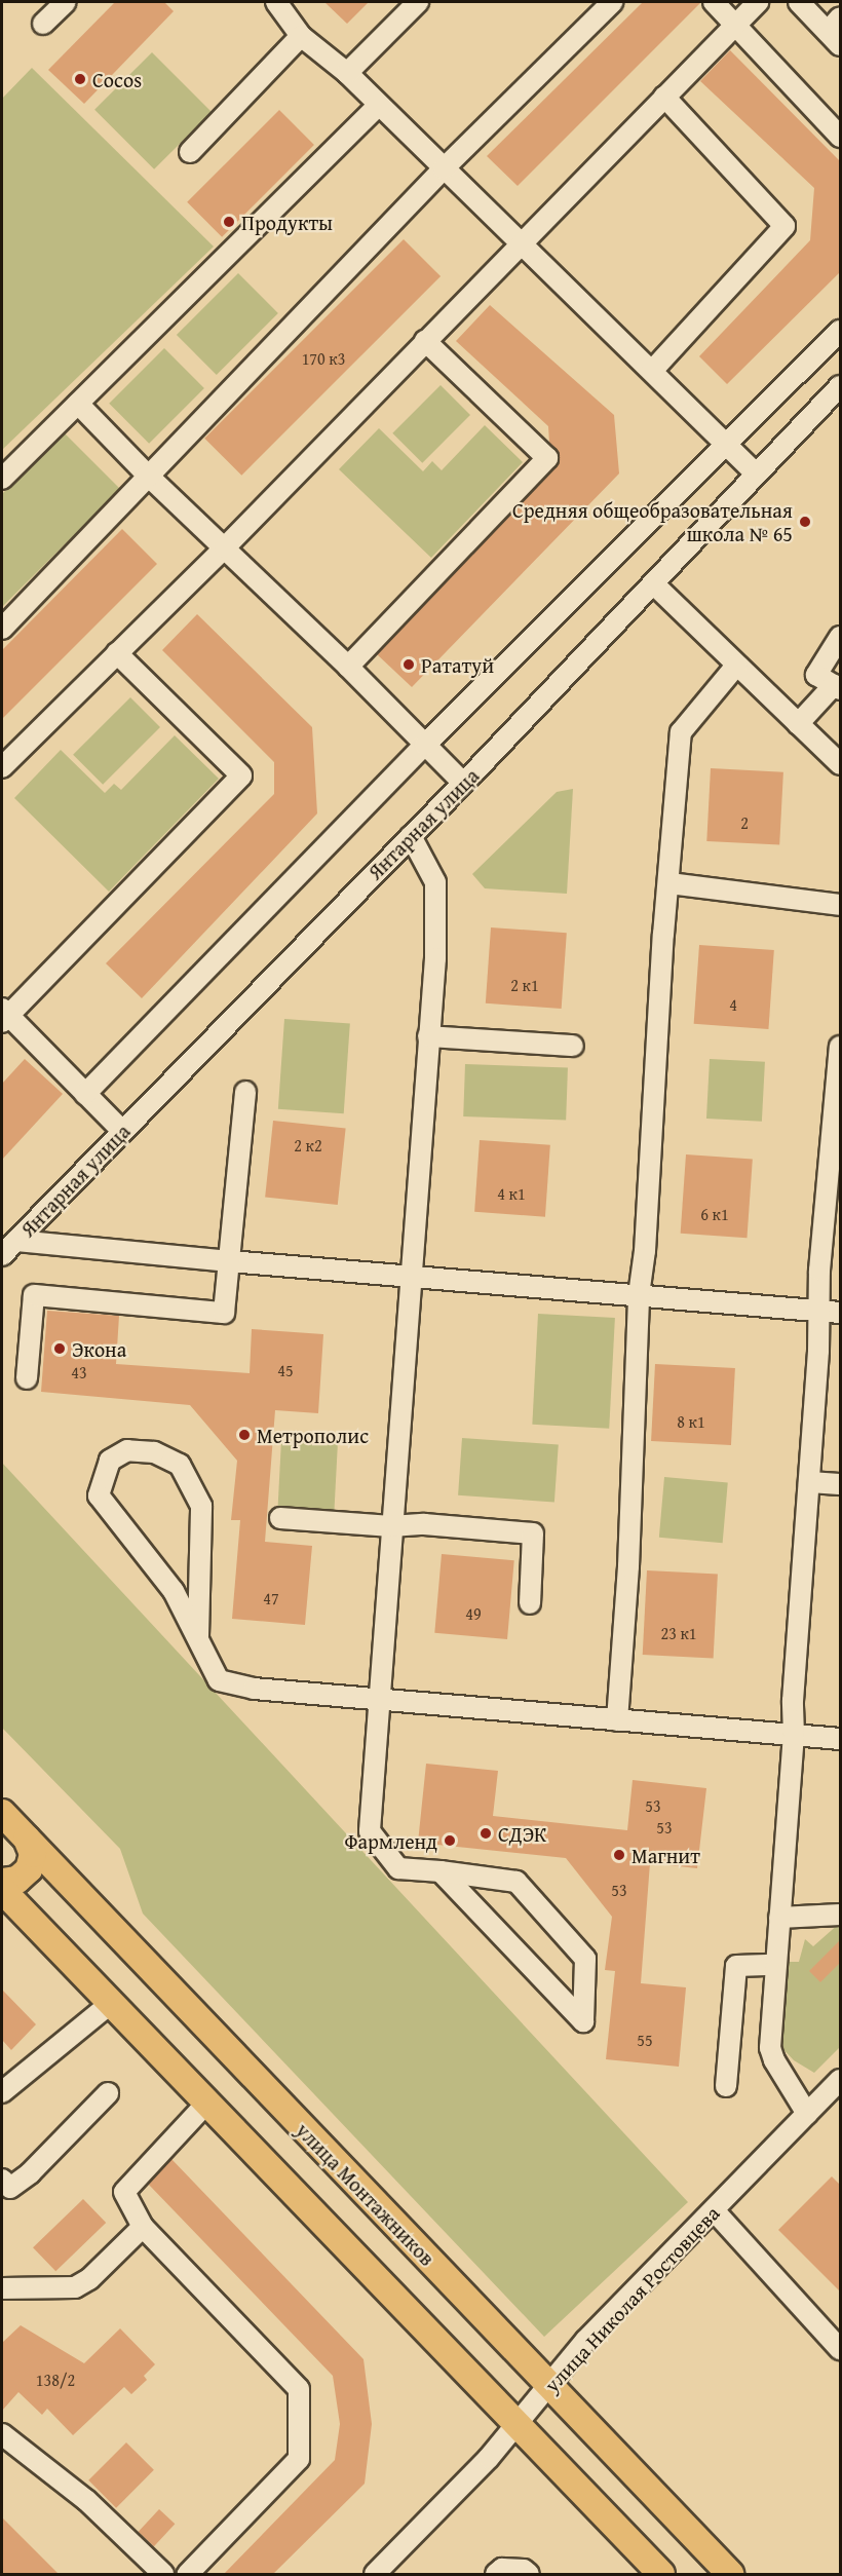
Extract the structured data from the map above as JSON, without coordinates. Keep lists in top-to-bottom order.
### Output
{
  "streets": {
    "main road": ["улица Монтажников"],
    "street": ["Янтарная улица", "улица Николая Ростовцева"]
  },
  "crossings": [
    ["улица Монтажников", "улица Николая Ростовцева"]
  ],
  "places": [
    "Cocos",
    "Продукты",
    "Средняя общеобразовательная школа № 65",
    "Рататуй",
    "Экона",
    "Метрополис",
    "СДЭК",
    "Фармленд",
    "Магнит"
  ],
  "house_numbers": [
    "170 к3",
    "2",
    "2 к1",
    "4",
    "2 к2",
    "4 к1",
    "6 к1",
    "45",
    "43",
    "8 к1",
    "47",
    "49",
    "23 к1",
    "53",
    "53",
    "53",
    "55",
    "138/2"
  ]
}
